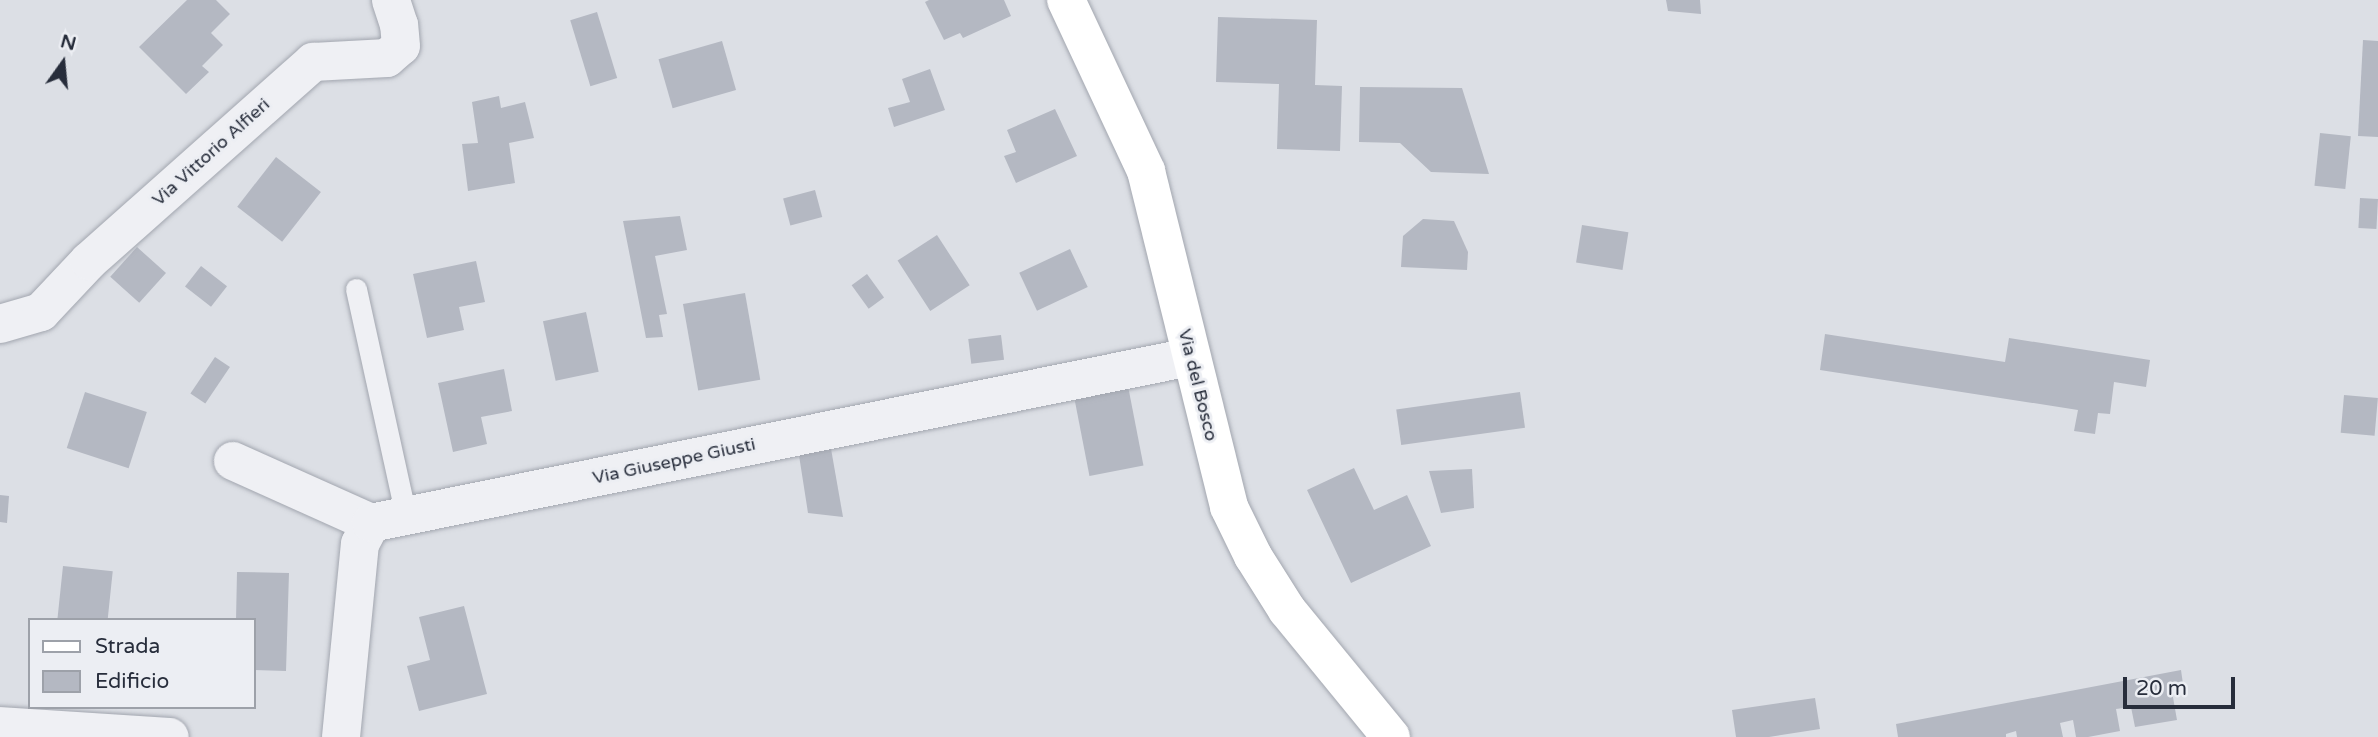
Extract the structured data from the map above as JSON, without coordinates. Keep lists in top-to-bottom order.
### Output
{
  "streets": {
    "main road": ["Via del Bosco"],
    "street": ["Via Vittorio Alfieri", "Via Giuseppe Giusti"]
  },
  "crossings": [
    ["Via del Bosco", "Via Giuseppe Giusti"]
  ],
  "legend": ["Strada", "Edificio"],
  "scale_bar": "20 m",
  "north": "top"
}
